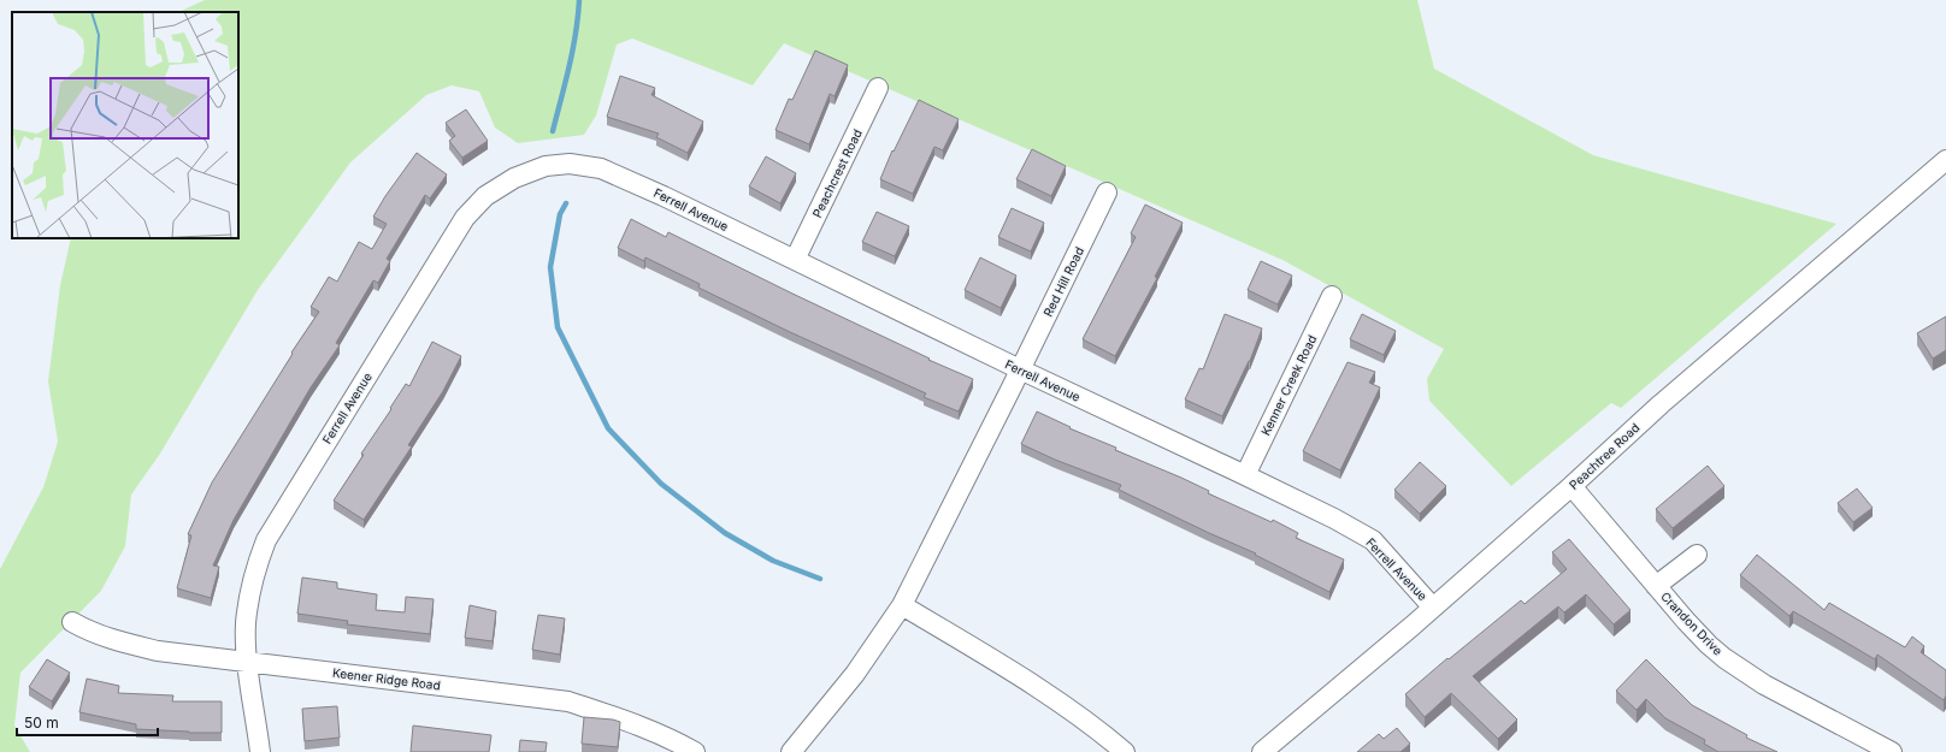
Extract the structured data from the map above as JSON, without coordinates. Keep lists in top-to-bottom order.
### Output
{
  "streets": {
    "street": [
      "Peachcrest Road",
      "Ferrell Avenue",
      "Red Hill Road",
      "Kenner Creek Road",
      "Peachtree Road",
      "Crandon Drive",
      "Keener Ridge Road"
    ]
  },
  "crossings": [
    ["Peachcrest Road", "Ferrell Avenue"],
    ["Ferrell Avenue", "Red Hill Road"],
    ["Ferrell Avenue", "Kenner Creek Road"],
    ["Ferrell Avenue", "Peachtree Road"],
    ["Ferrell Avenue", "Keener Ridge Road"],
    ["Peachtree Road", "Crandon Drive"]
  ],
  "scale_bar": "50 m"
}
